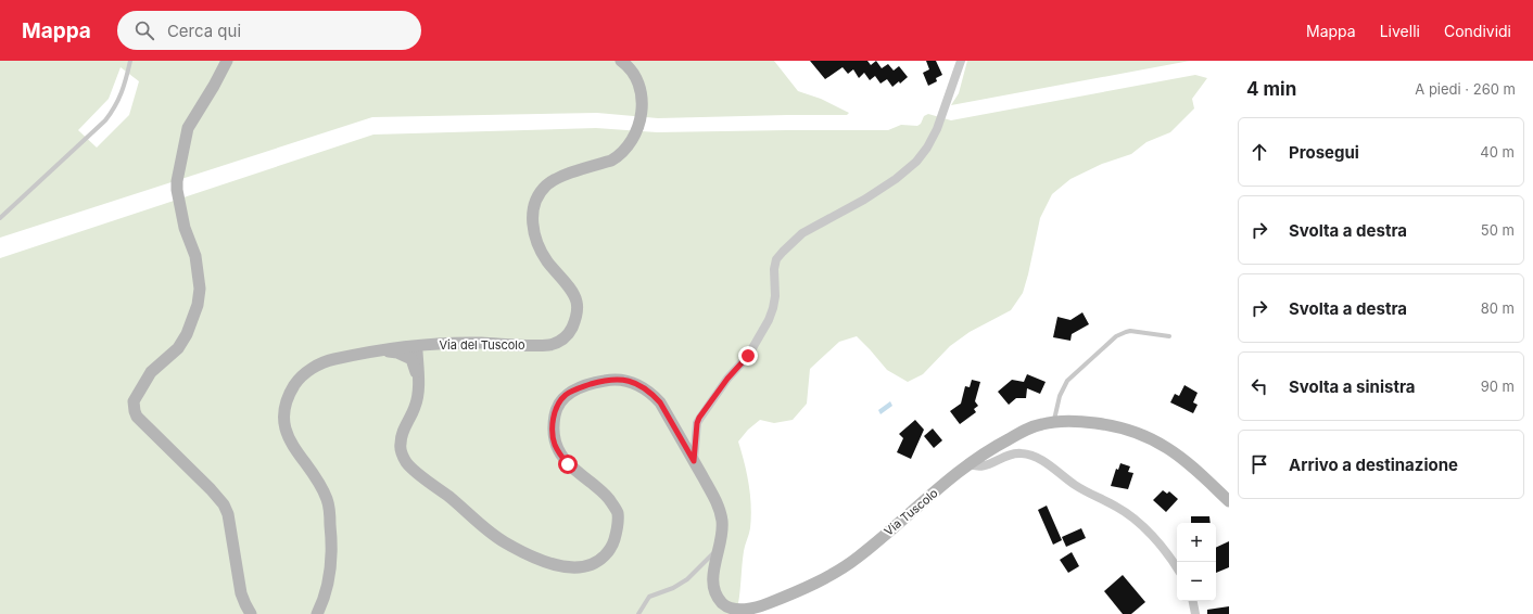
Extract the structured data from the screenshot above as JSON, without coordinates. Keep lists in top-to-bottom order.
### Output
{
  "streets": {
    "street": ["Via del Tuscolo", "Via Tuscolo"]
  },
  "page": {
    "header": "Mappa",
    "search": "Cerca qui",
    "nav": ["Mappa", "Livelli", "Condividi"],
    "heading": ["4 min", "A piedi · 260 m"],
    "list": [
      ["Prosegui", "40 m"],
      ["Svolta a destra", "50 m"],
      ["Svolta a destra", "80 m"],
      ["Svolta a sinistra", "90 m"],
      "Arrivo a destinazione"
    ],
    "map_buttons": ["+", "−"]
  }
}
